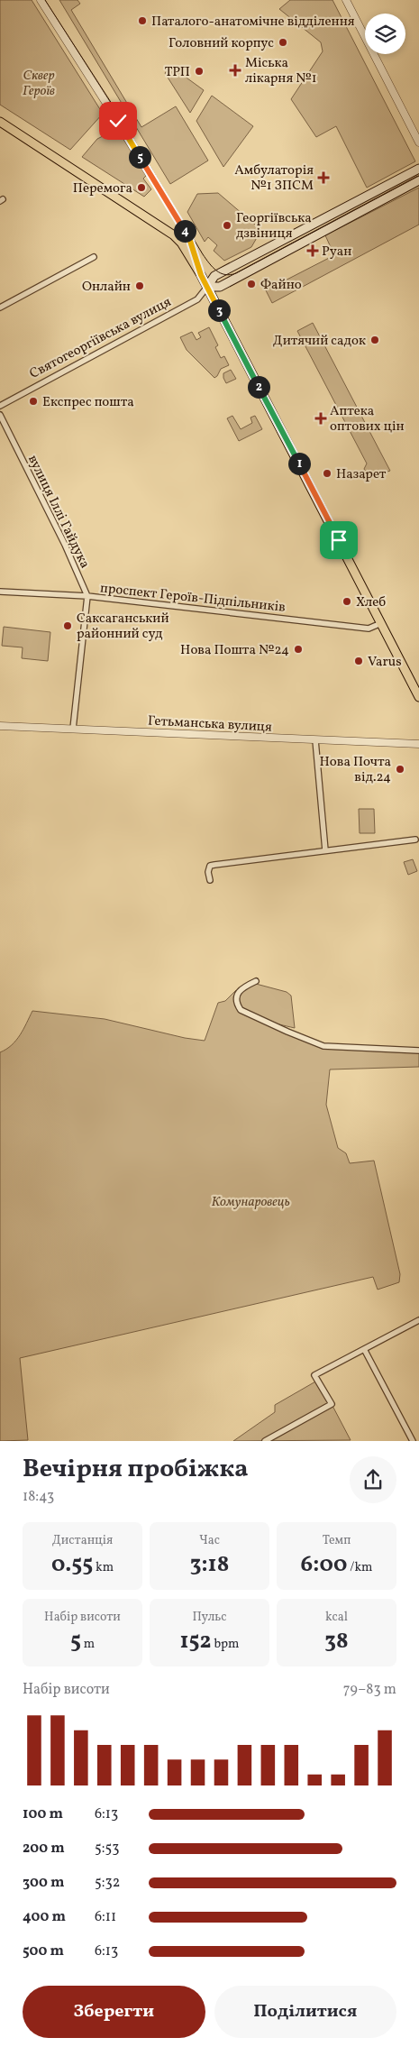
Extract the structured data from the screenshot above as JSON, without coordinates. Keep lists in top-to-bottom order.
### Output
{
  "streets": {
    "main road": ["Святогеоргіївська вулиця"],
    "street": ["вулиця Іллі Гайдука", "проспект Героїв-Підпільників", "Гетьманська вулиця"]
  },
  "crossings": [
    ["вулиця Іллі Гайдука", "проспект Героїв-Підпільників"],
    ["вулиця Іллі Гайдука", "Гетьманська вулиця"]
  ],
  "parks": ["Сквер Героїв", "Комунаровець"],
  "places": {
    "other": [
      "Паталого-анатомічне відділення",
      "Головний корпус",
      "ТРП",
      "Перемога",
      "Георгіївська дзвіниця",
      "Файно",
      "Онлайн",
      "Дитячий садок",
      "Експрес пошта",
      "Назарет",
      "Хлеб",
      "Саксаганський районний суд",
      "Нова Пошта №24",
      "Varus",
      "Нова Почта від.24"
    ],
    "health": [
      "Міська лікарня №1",
      "Амбулаторія №1 ЗПСМ",
      "Руан",
      "Аптека оптових цін"
    ]
  },
  "page": {
    "pins": [
      "5",
      "4",
      "3",
      "2",
      "1"
    ],
    "heading": ["Вечірня пробіжка", "18:43"],
    "stats": [
      ["Дистанція", "0.55 km"],
      ["Час", "3:18"],
      ["Темп", "6:00 /km"],
      ["Набір висоти", "5 m"],
      ["Пульс", "152 bpm"],
      ["kcal", "38"]
    ],
    "chart": ["Набір висоти", "79–83 m"],
    "list": [
      {
        "name": "100 m",
        "note": "6:13"
      },
      {
        "name": "200 m",
        "note": "5:53"
      },
      {
        "name": "300 m",
        "note": "5:32"
      },
      {
        "name": "400 m",
        "note": "6:11"
      },
      {
        "name": "500 m",
        "note": "6:13"
      }
    ],
    "buttons": ["Зберегти", "Поділитися"]
  }
}
